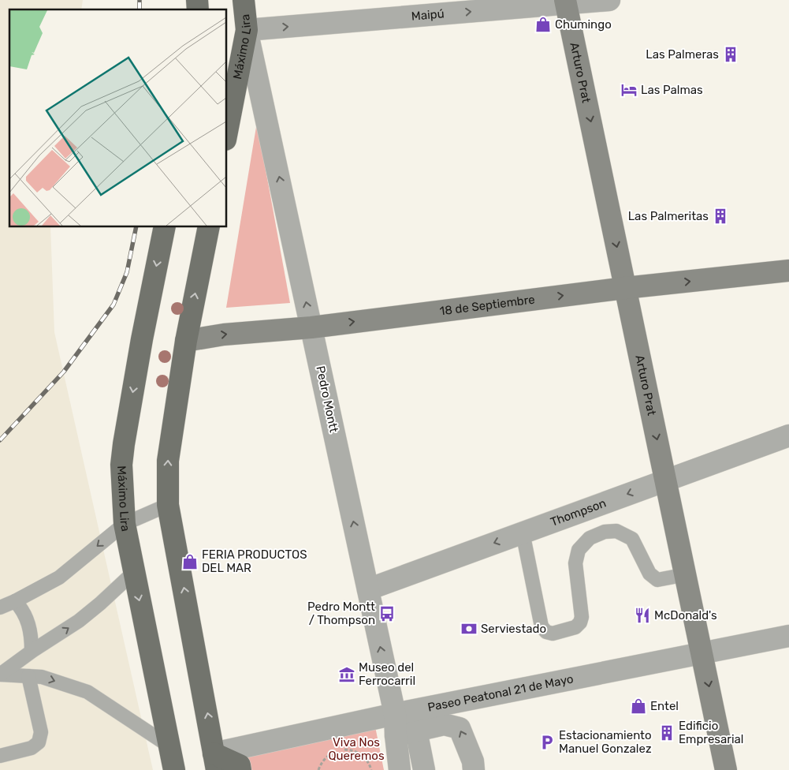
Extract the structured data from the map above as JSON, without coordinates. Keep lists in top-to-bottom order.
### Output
{
  "streets": {
    "main road": ["Máximo Lira"],
    "street": [
      "Maipú",
      "Arturo Prat",
      "18 de Septiembre",
      "Pedro Montt",
      "Thompson",
      "Paseo Peatonal 21 de Mayo"
    ]
  },
  "crossings": [
    ["Maipú", "Máximo Lira"],
    ["Maipú", "Arturo Prat"],
    ["Maipú", "Pedro Montt"],
    ["Máximo Lira", "Pedro Montt"],
    ["Arturo Prat", "18 de Septiembre"],
    ["Arturo Prat", "Thompson"],
    ["Arturo Prat", "Paseo Peatonal 21 de Mayo"],
    ["18 de Septiembre", "Pedro Montt"],
    ["Pedro Montt", "Thompson"],
    ["Pedro Montt", "Paseo Peatonal 21 de Mayo"]
  ],
  "one_way": [
    "Maipú",
    "Arturo Prat",
    "18 de Septiembre",
    "Pedro Montt",
    "Thompson"
  ],
  "parks": ["Viva Nos Queremos"],
  "places": {
    "shop": ["Chumingo", "FERIA PRODUCTOS DEL MAR", "Entel"],
    "building": ["Las Palmeras", "Las Palmeritas", "Edificio Empresarial"],
    "hotel": ["Las Palmas"],
    "bus stop": ["Pedro Montt / Thompson"],
    "restaurant": ["McDonald's"],
    "bank": ["Serviestado"],
    "museum": ["Museo del Ferrocarril"],
    "parking": ["Estacionamiento Manuel Gonzalez"]
  }
}
